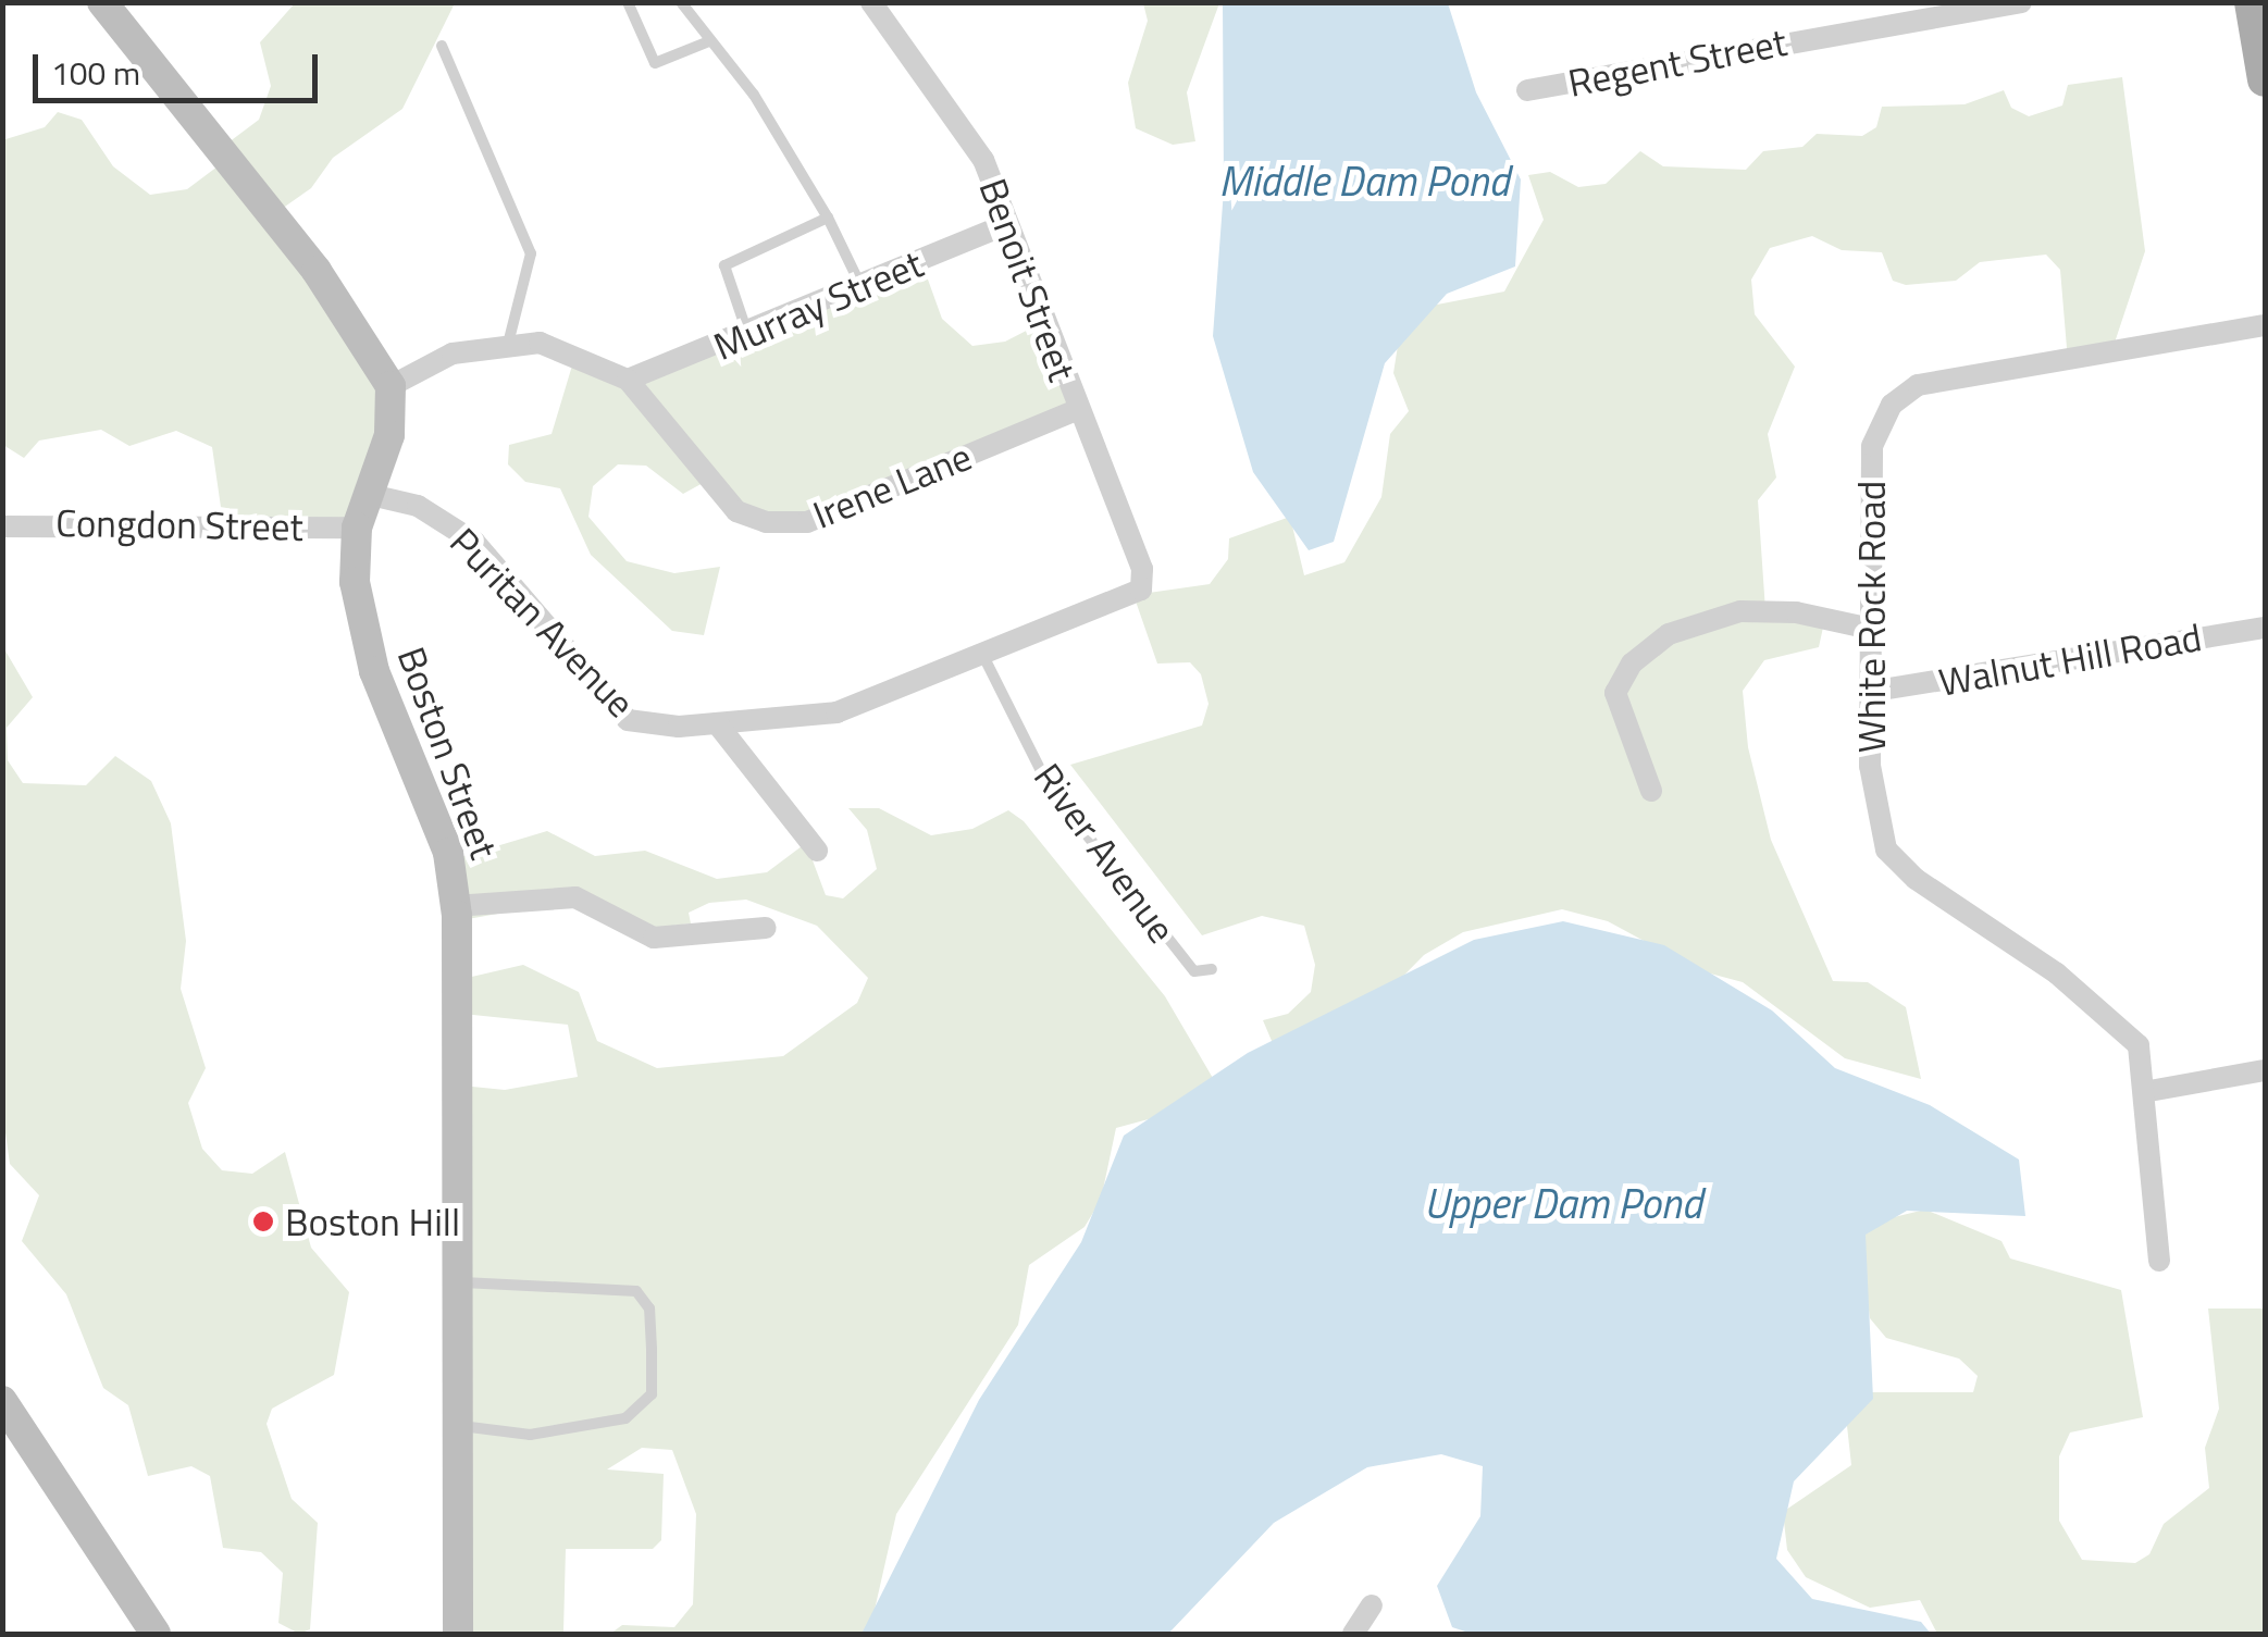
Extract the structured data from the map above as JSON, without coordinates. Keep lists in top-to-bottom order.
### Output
{
  "streets": {
    "street": [
      "Regent Street",
      "Benoit Street",
      "Murray Street",
      "Irene Lane",
      "Congdon Street",
      "White Rock Road",
      "Puritan Avenue",
      "Walnut Hill Road",
      "Boston Street"
    ],
    "lane": ["River Avenue"]
  },
  "crossings": [
    ["Benoit Street", "Murray Street"],
    ["Benoit Street", "Irene Lane"],
    ["Benoit Street", "Puritan Avenue"],
    ["Murray Street", "Irene Lane"],
    ["Irene Lane", "Boston Street"],
    ["Congdon Street", "Boston Street"],
    ["White Rock Road", "Walnut Hill Road"],
    ["Puritan Avenue", "Boston Street"],
    ["Puritan Avenue", "River Avenue"]
  ],
  "water": ["Middle Dam Pond", "Upper Dam Pond"],
  "places": ["Boston Hill"],
  "scale_bar": "100 m"
}
